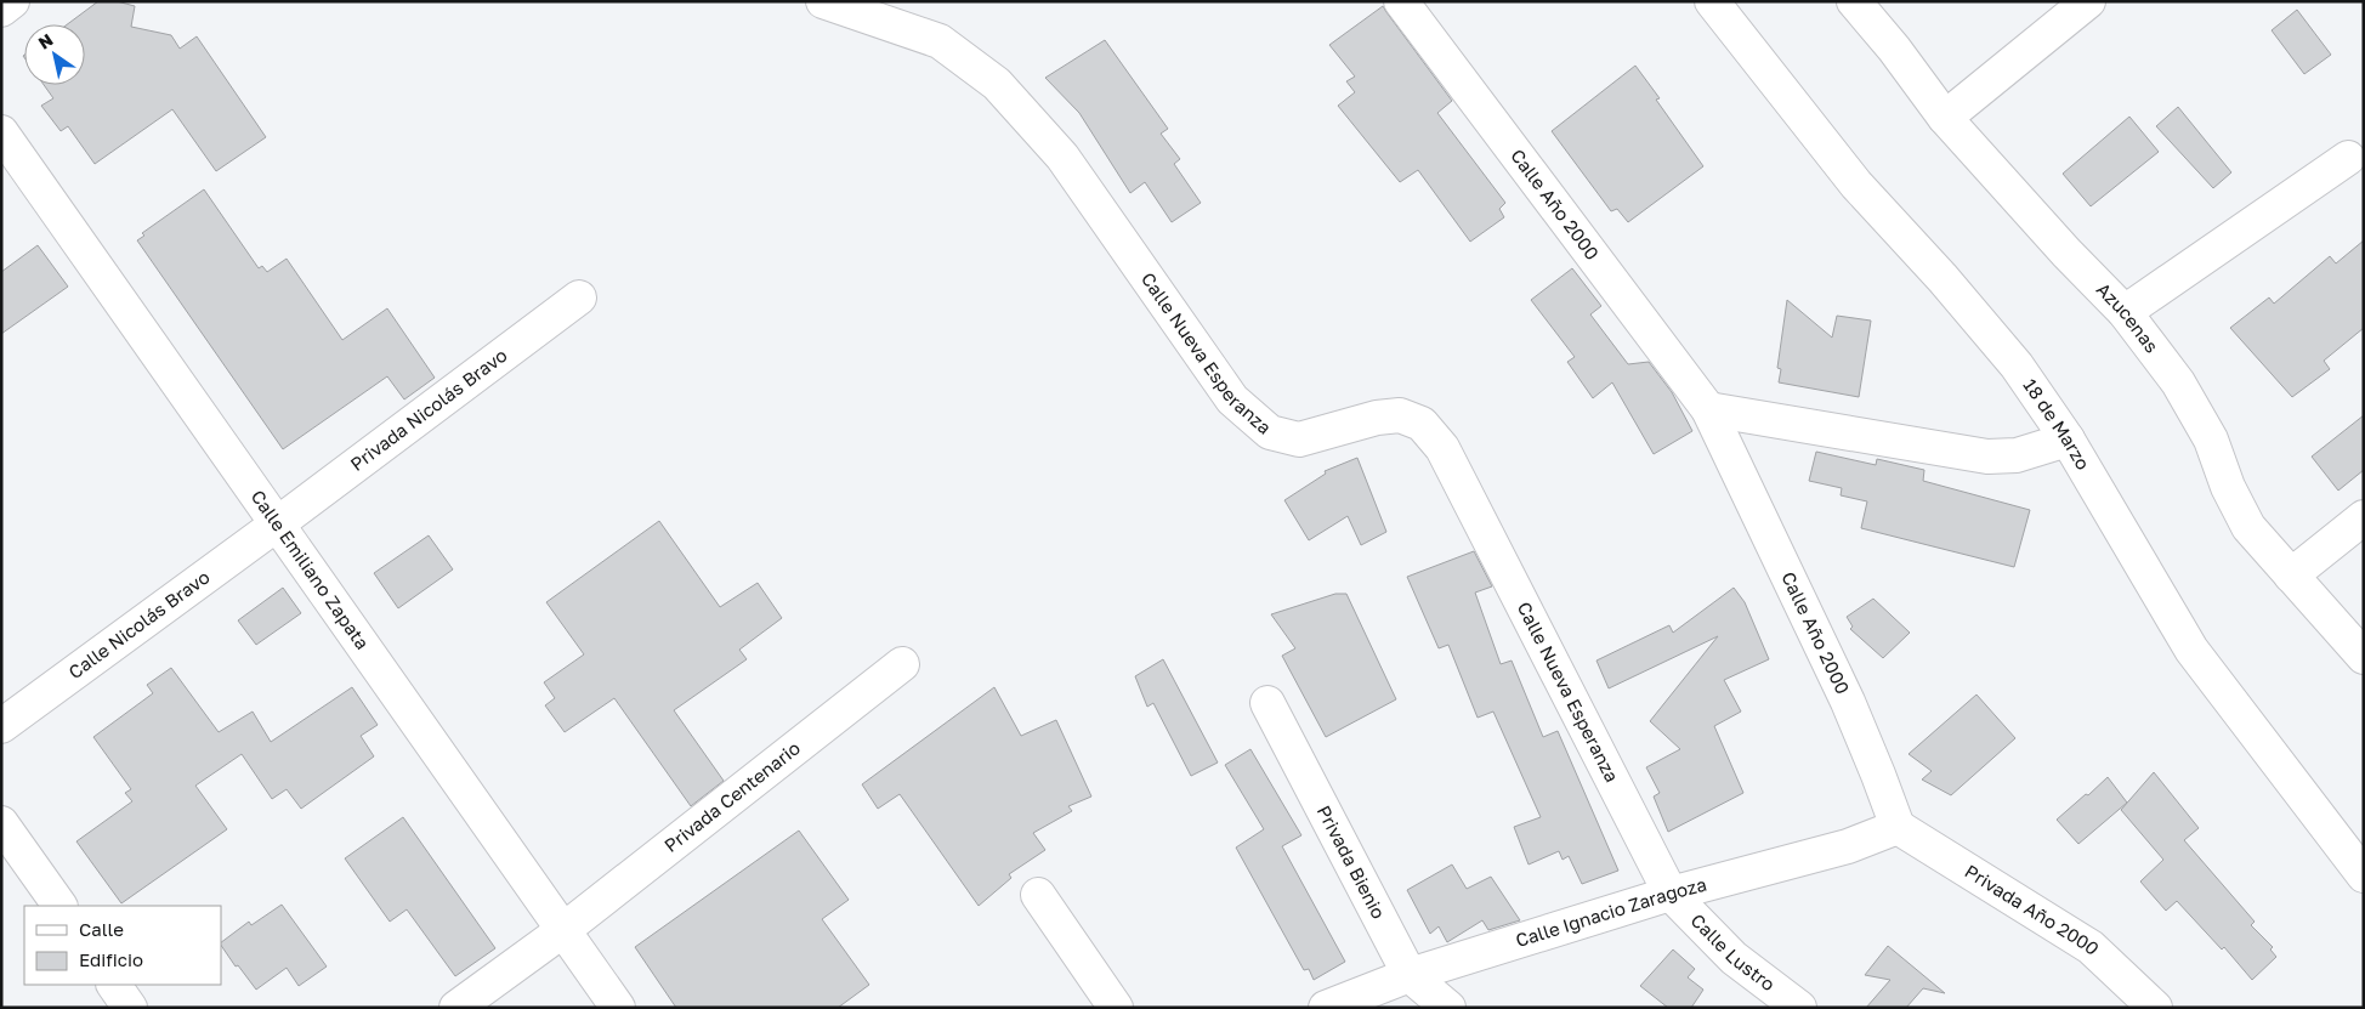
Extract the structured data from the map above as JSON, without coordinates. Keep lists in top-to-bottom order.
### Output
{
  "streets": {
    "street": [
      "Calle Año 2000",
      "Azucenas",
      "Calle Nueva Esperanza",
      "Privada Nicolás Bravo",
      "18 de Marzo",
      "Calle Emiliano Zapata",
      "Calle Nicolás Bravo",
      "Privada Centenario",
      "Privada Bienio",
      "Privada Año 2000",
      "Calle Ignacio Zaragoza",
      "Calle Lustro"
    ]
  },
  "crossings": [
    ["Calle Año 2000", "Privada Año 2000"],
    ["Calle Año 2000", "Calle Ignacio Zaragoza"],
    ["Calle Nueva Esperanza", "Calle Ignacio Zaragoza"],
    ["Calle Nueva Esperanza", "Calle Lustro"],
    ["Privada Nicolás Bravo", "Calle Emiliano Zapata"],
    ["Privada Nicolás Bravo", "Calle Nicolás Bravo"],
    ["Calle Emiliano Zapata", "Calle Nicolás Bravo"],
    ["Calle Emiliano Zapata", "Privada Centenario"],
    ["Privada Bienio", "Calle Ignacio Zaragoza"],
    ["Privada Año 2000", "Calle Ignacio Zaragoza"],
    ["Calle Ignacio Zaragoza", "Calle Lustro"]
  ],
  "legend": ["Calle", "Edificio"],
  "north": "top left"
}
